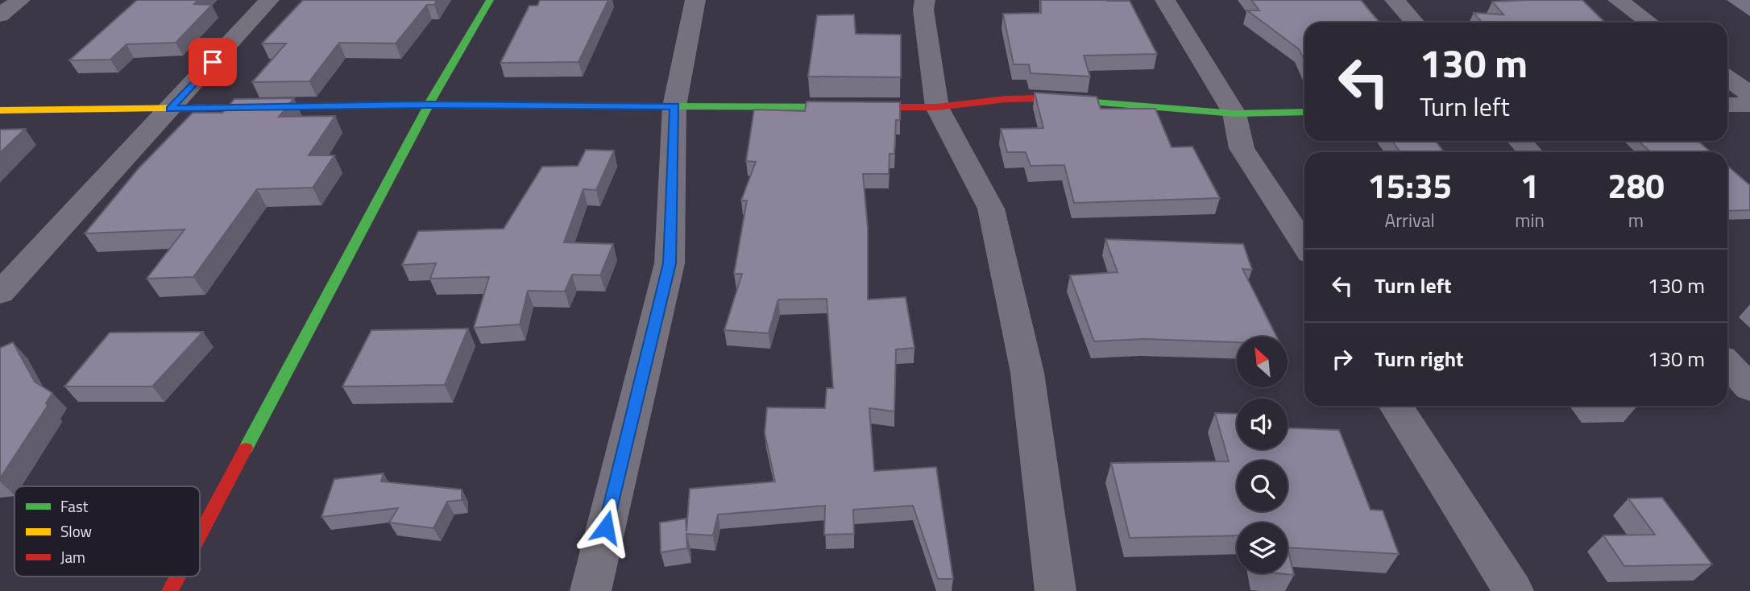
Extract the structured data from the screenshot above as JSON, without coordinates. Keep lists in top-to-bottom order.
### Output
{
  "legend": ["Fast", "Slow", "Jam"],
  "north": "top left",
  "page": {
    "turn": ["130 m", "Turn left"],
    "eta": [
      "15:35",
      "Arrival",
      "1",
      "min",
      "280",
      "m"
    ],
    "list": [
      {
        "name": "Turn left",
        "value": "130 m"
      },
      {
        "name": "Turn right",
        "value": "130 m"
      }
    ]
  }
}
